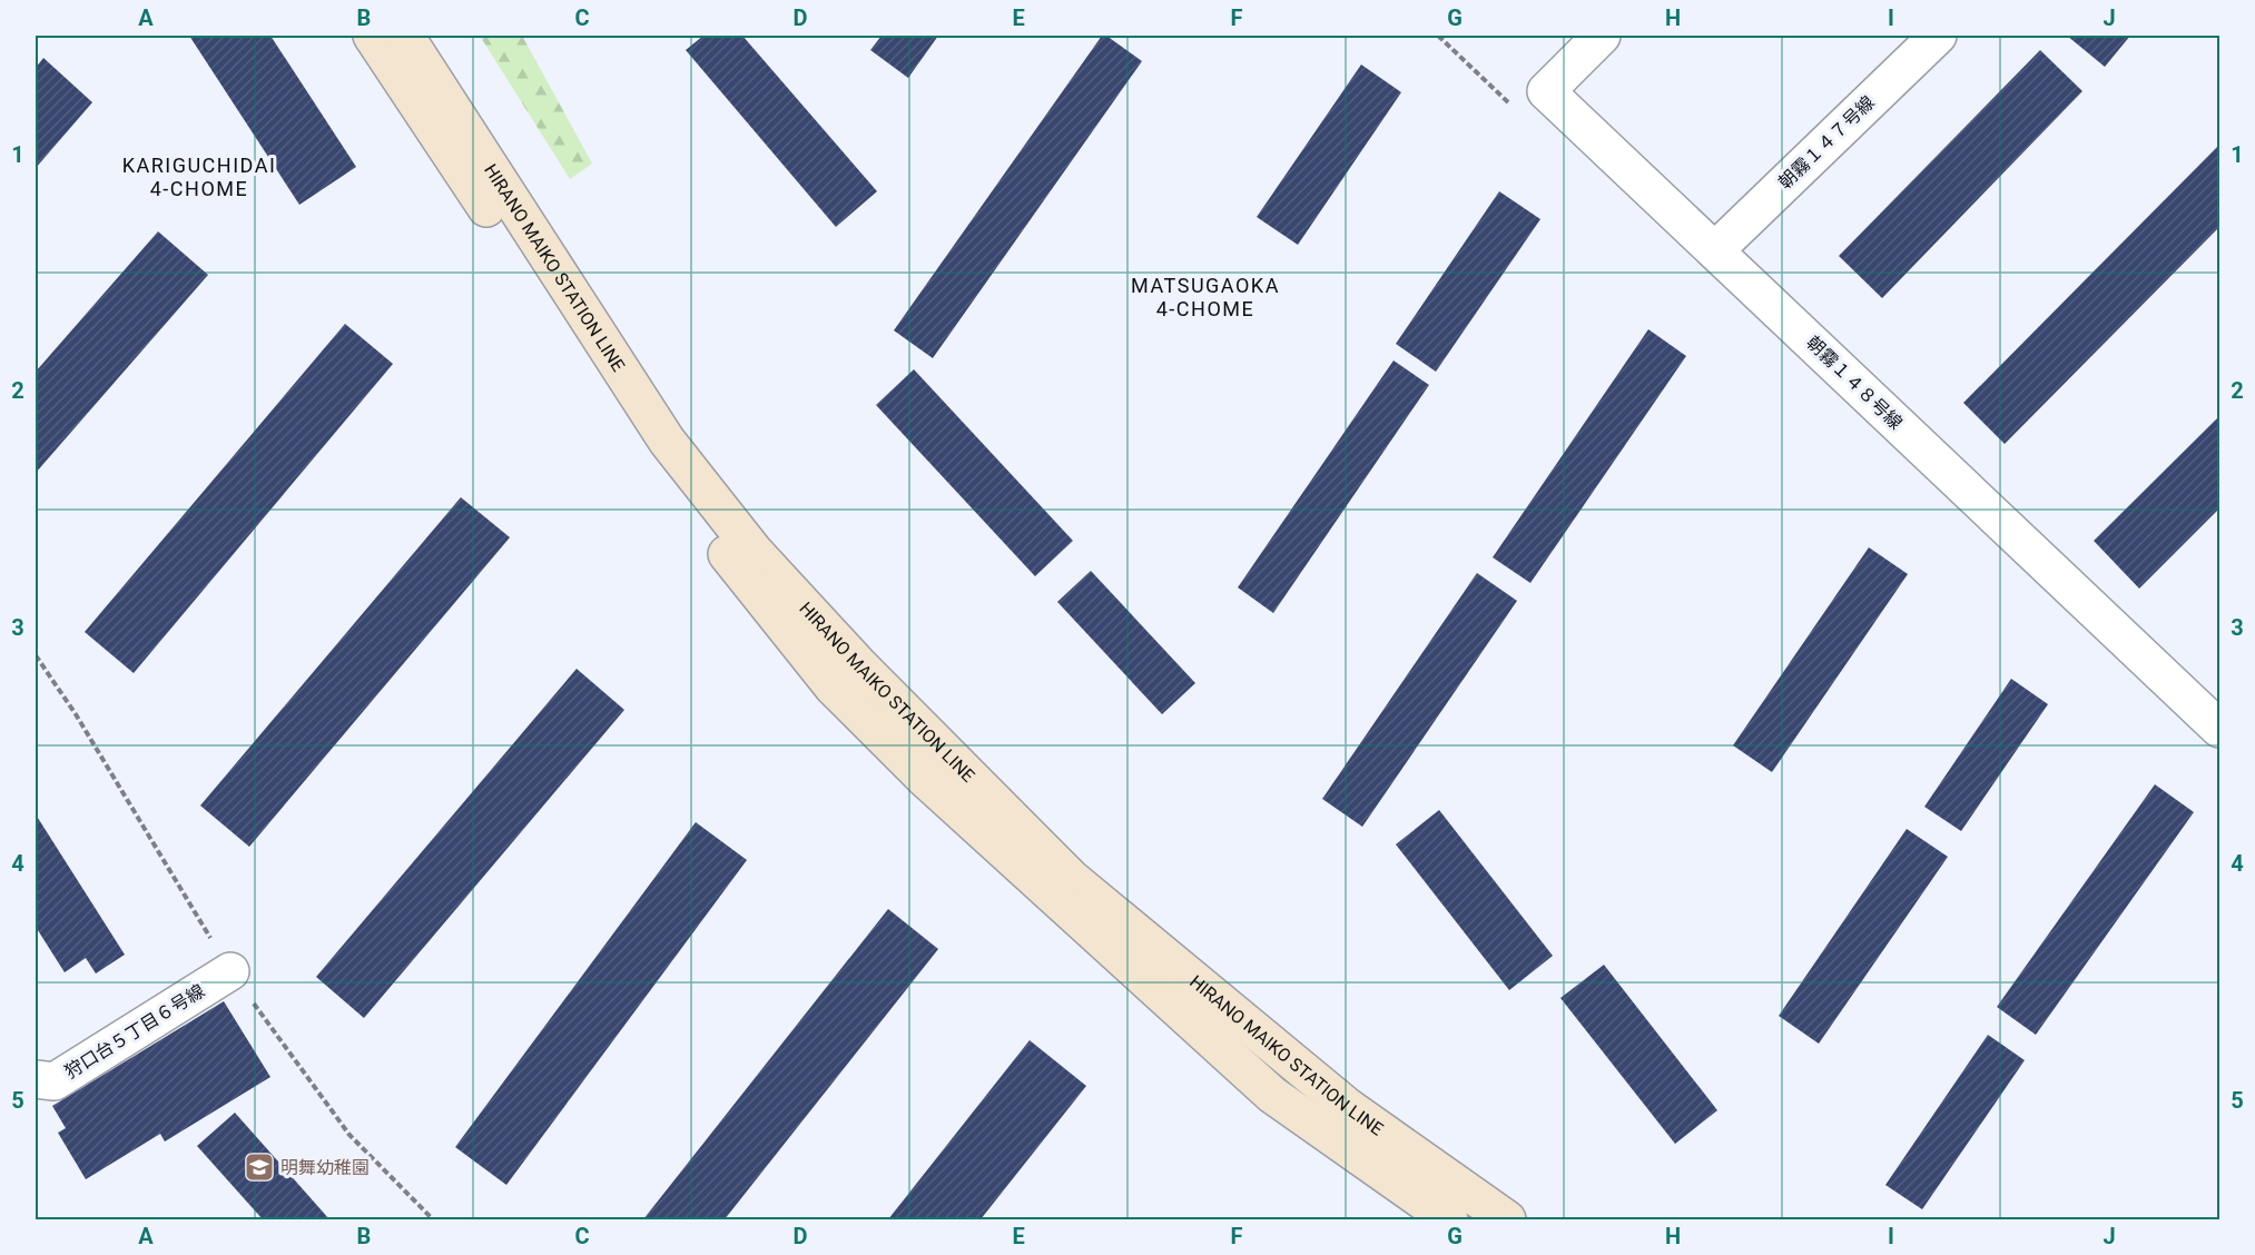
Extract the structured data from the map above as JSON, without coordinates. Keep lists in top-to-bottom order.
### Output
{
  "streets": {
    "main road": ["HIRANO MAIKO STATION LINE"],
    "street": ["朝霧１４７号線", "朝霧１４８号線", "狩口台５丁目６号線"]
  },
  "crossings": [
    ["朝霧１４７号線", "朝霧１４８号線"]
  ],
  "districts": ["KARIGUCHIDAI 4-CHOME", "MATSUGAOKA 4-CHOME"],
  "places": {
    "school or university": ["明舞幼稚園"]
  },
  "grid": {
    "columns": [
      "A",
      "B",
      "C",
      "D",
      "E",
      "F",
      "G",
      "H",
      "I",
      "J"
    ],
    "rows": [
      "1",
      "2",
      "3",
      "4",
      "5"
    ]
  }
}
